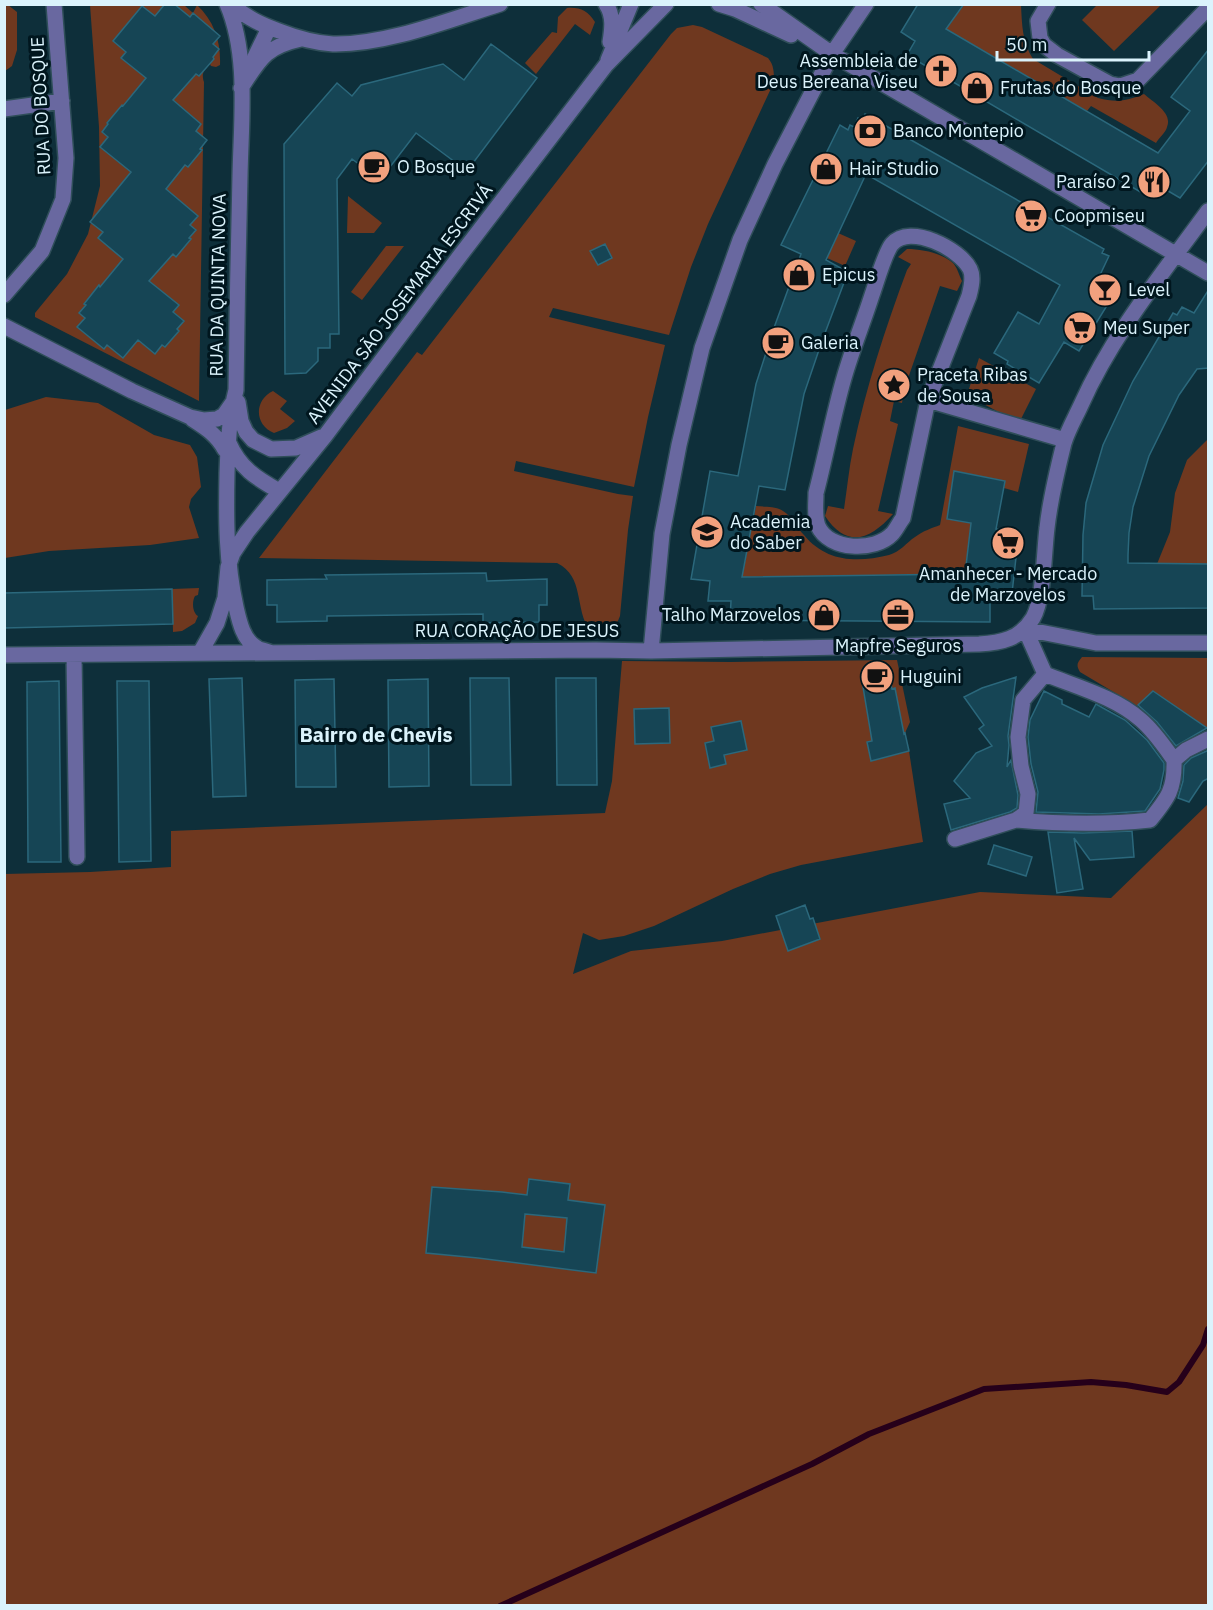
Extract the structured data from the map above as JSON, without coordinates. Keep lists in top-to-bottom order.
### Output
{
  "streets": {
    "street": [
      "RUA DO BOSQUE",
      "RUA DA QUINTA NOVA",
      "AVENIDA SÃO JOSEMARIA ESCRIVÁ",
      "RUA CORAÇÃO DE JESUS"
    ]
  },
  "crossings": [
    ["RUA DA QUINTA NOVA", "AVENIDA SÃO JOSEMARIA ESCRIVÁ"],
    ["AVENIDA SÃO JOSEMARIA ESCRIVÁ", "RUA CORAÇÃO DE JESUS"]
  ],
  "districts": ["Bairro de Chevis"],
  "places": {
    "church": ["Assembleia de Deus Bereana Viseu"],
    "shop": [
      "Frutas do Bosque",
      "Hair Studio",
      "Epicus",
      "Talho Marzovelos"
    ],
    "bank": ["Banco Montepio"],
    "cafe": ["O Bosque", "Galeria", "Huguini"],
    "restaurant": ["Paraíso 2"],
    "supermarket": ["Coopmiseu", "Meu Super", "Amanhecer - Mercado de Marzovelos"],
    "bar": ["Level"],
    "place": ["Praceta Ribas de Sousa"],
    "school or university": ["Academia do Saber"],
    "office": ["Mapfre Seguros"]
  },
  "scale_bar": "50 m"
}
